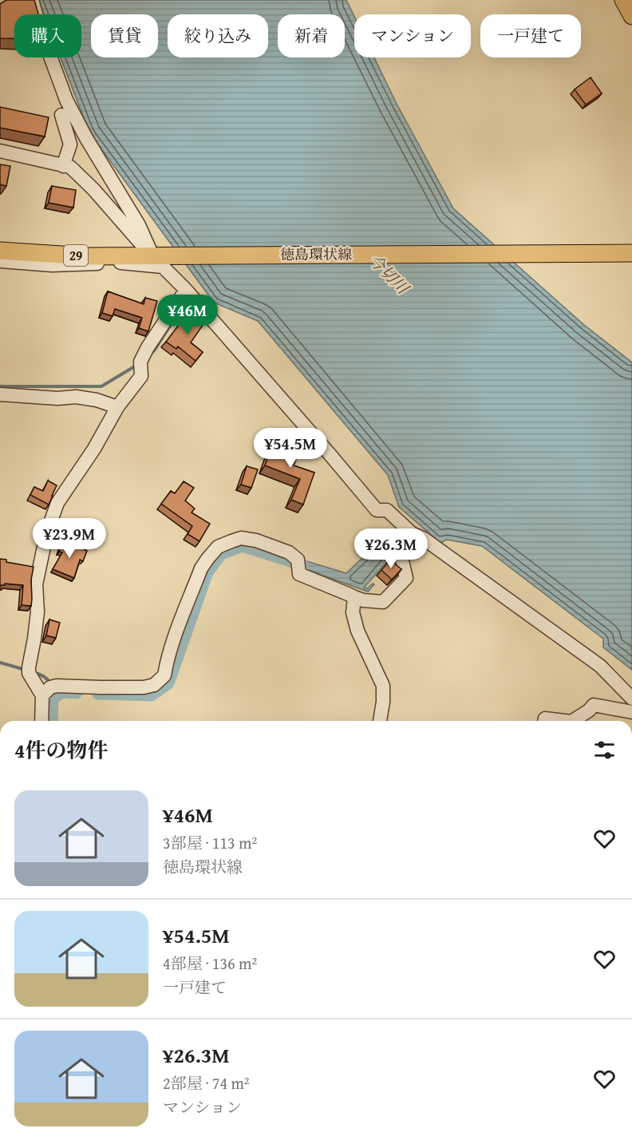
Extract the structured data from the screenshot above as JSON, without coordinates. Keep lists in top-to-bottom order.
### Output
{
  "streets": {
    "main road": ["徳島環状線", "29"]
  },
  "water": ["今切川"],
  "page": {
    "chip": [
      "購入",
      "賃貸",
      "絞り込み",
      "新着",
      "マンション",
      "一戸建て"
    ],
    "price": [
      "¥46M",
      "¥54.5M",
      "¥23.9M",
      "¥26.3M"
    ],
    "heading": "4件の物件",
    "list": [
      {
        "name": "¥46M",
        "note": "3部屋 · 113 m² · 徳島環状線"
      },
      {
        "name": "¥54.5M",
        "note": "4部屋 · 136 m² · 一戸建て"
      },
      {
        "name": "¥26.3M",
        "note": "2部屋 · 74 m² · マンション"
      }
    ]
  }
}
